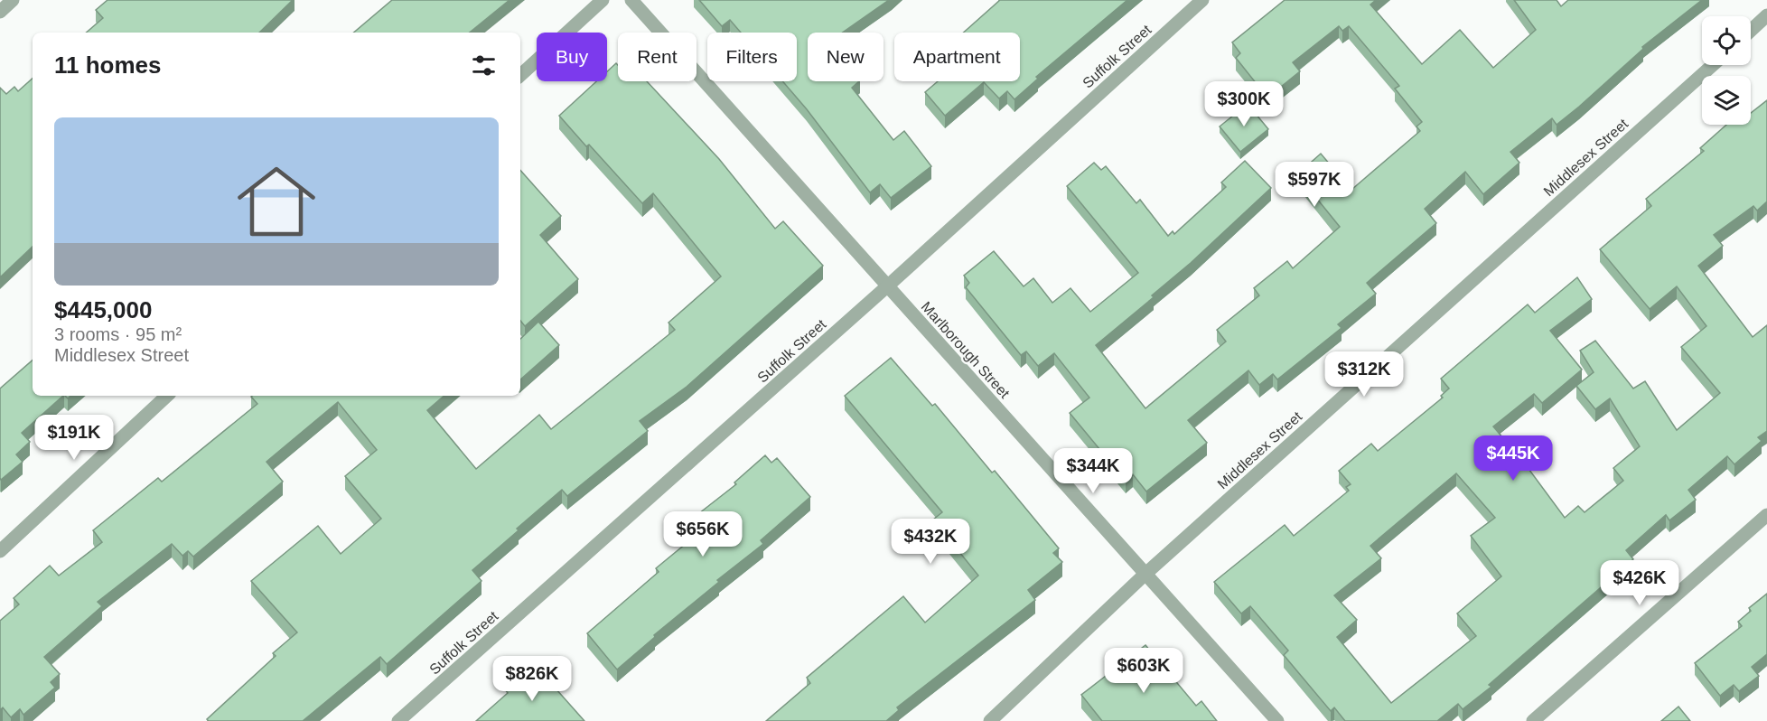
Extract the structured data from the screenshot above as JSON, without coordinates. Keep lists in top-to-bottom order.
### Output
{
  "streets": {
    "street": ["Suffolk Street", "Middlesex Street", "Marlborough Street"]
  },
  "crossings": [
    ["Suffolk Street", "Marlborough Street"],
    ["Middlesex Street", "Marlborough Street"]
  ],
  "page": {
    "chip": [
      "Buy",
      "Rent",
      "Filters",
      "New",
      "Apartment"
    ],
    "heading": "11 homes",
    "price": [
      "$300K",
      "$597K",
      "$312K",
      "$191K",
      "$445K",
      "$344K",
      "$656K",
      "$432K",
      "$426K",
      "$603K",
      "$826K"
    ],
    "list": [
      {
        "name": "$445,000",
        "note": "3 rooms · 95 m² · Middlesex Street"
      }
    ]
  }
}
